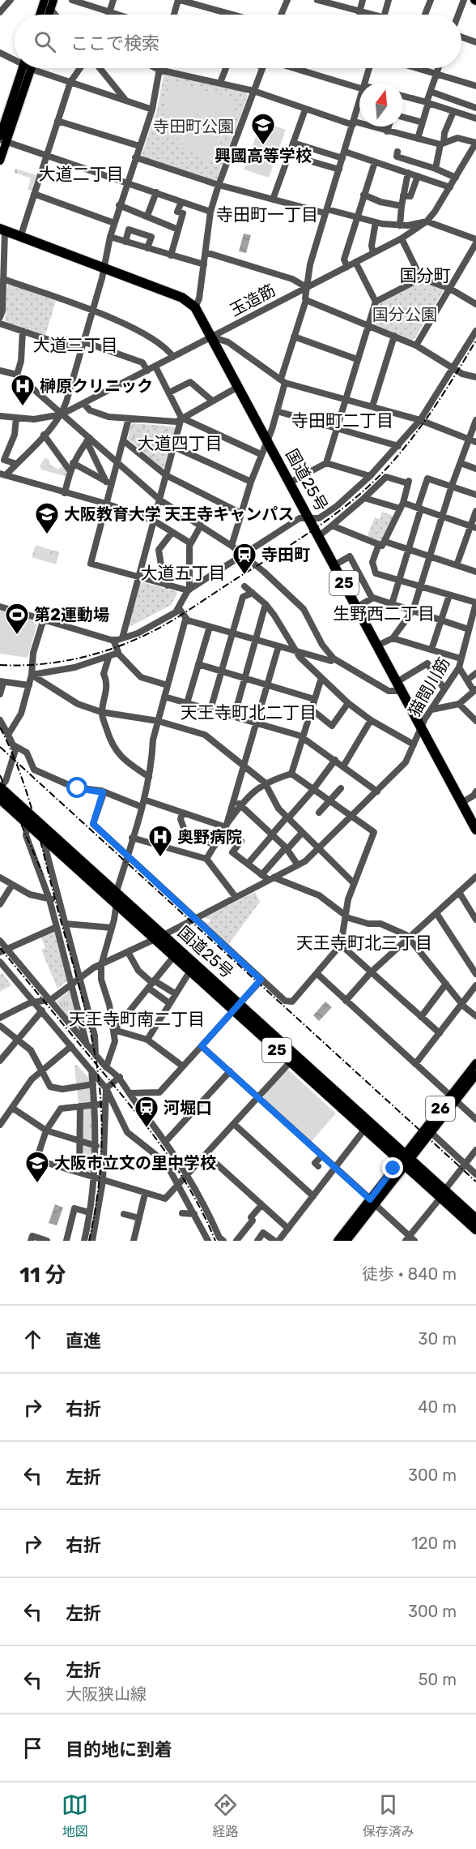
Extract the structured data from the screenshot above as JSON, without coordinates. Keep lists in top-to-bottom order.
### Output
{
  "streets": {
    "highway": ["国道25号", "25"],
    "main road": ["26"],
    "street": ["玉造筋", "猫間川筋"]
  },
  "crossings": [
    ["玉造筋", "国道25号"],
    ["国道25号", "猫間川筋"],
    ["国道25号", "26"]
  ],
  "districts": [
    "大道二丁目",
    "寺田町一丁目",
    "国分町",
    "大道三丁目",
    "寺田町二丁目",
    "大道四丁目",
    "大道五丁目",
    "生野西二丁目",
    "天王寺町北二丁目",
    "天王寺町北三丁目",
    "天王寺町南二丁目"
  ],
  "parks": ["寺田町公園", "国分公園"],
  "places": {
    "school or university": ["興國高等学校", "大阪教育大学 天王寺キャンパス", "大阪市立文の里中学校"],
    "hospital": ["榊原クリニック", "奥野病院"],
    "station": ["寺田町", "河堀口"],
    "sports": ["第2運動場"]
  },
  "north": "top",
  "page": {
    "search": "ここで検索",
    "heading": ["11 分", "徒歩 · 840 m"],
    "list": [
      ["直進", "30 m"],
      ["右折", "40 m"],
      ["左折", "300 m"],
      ["右折", "120 m"],
      ["左折", "300 m"],
      ["左折", "大阪狭山線", "50 m"],
      "目的地に到着"
    ],
    "nav": ["地図", "経路", "保存済み"]
  }
}
